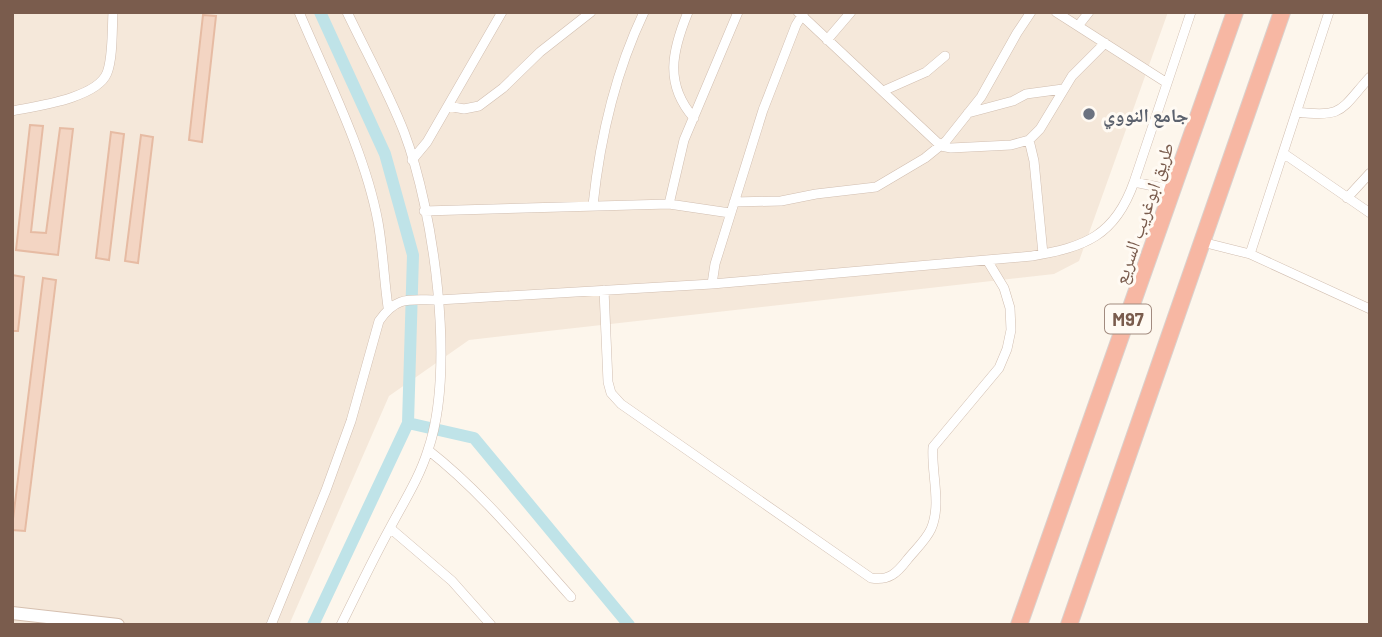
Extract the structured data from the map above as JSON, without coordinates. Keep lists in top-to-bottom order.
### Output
{
  "streets": {
    "highway": ["طريق ابوغريب السريع", "M97"]
  },
  "places": ["جامع النووي"]
}
